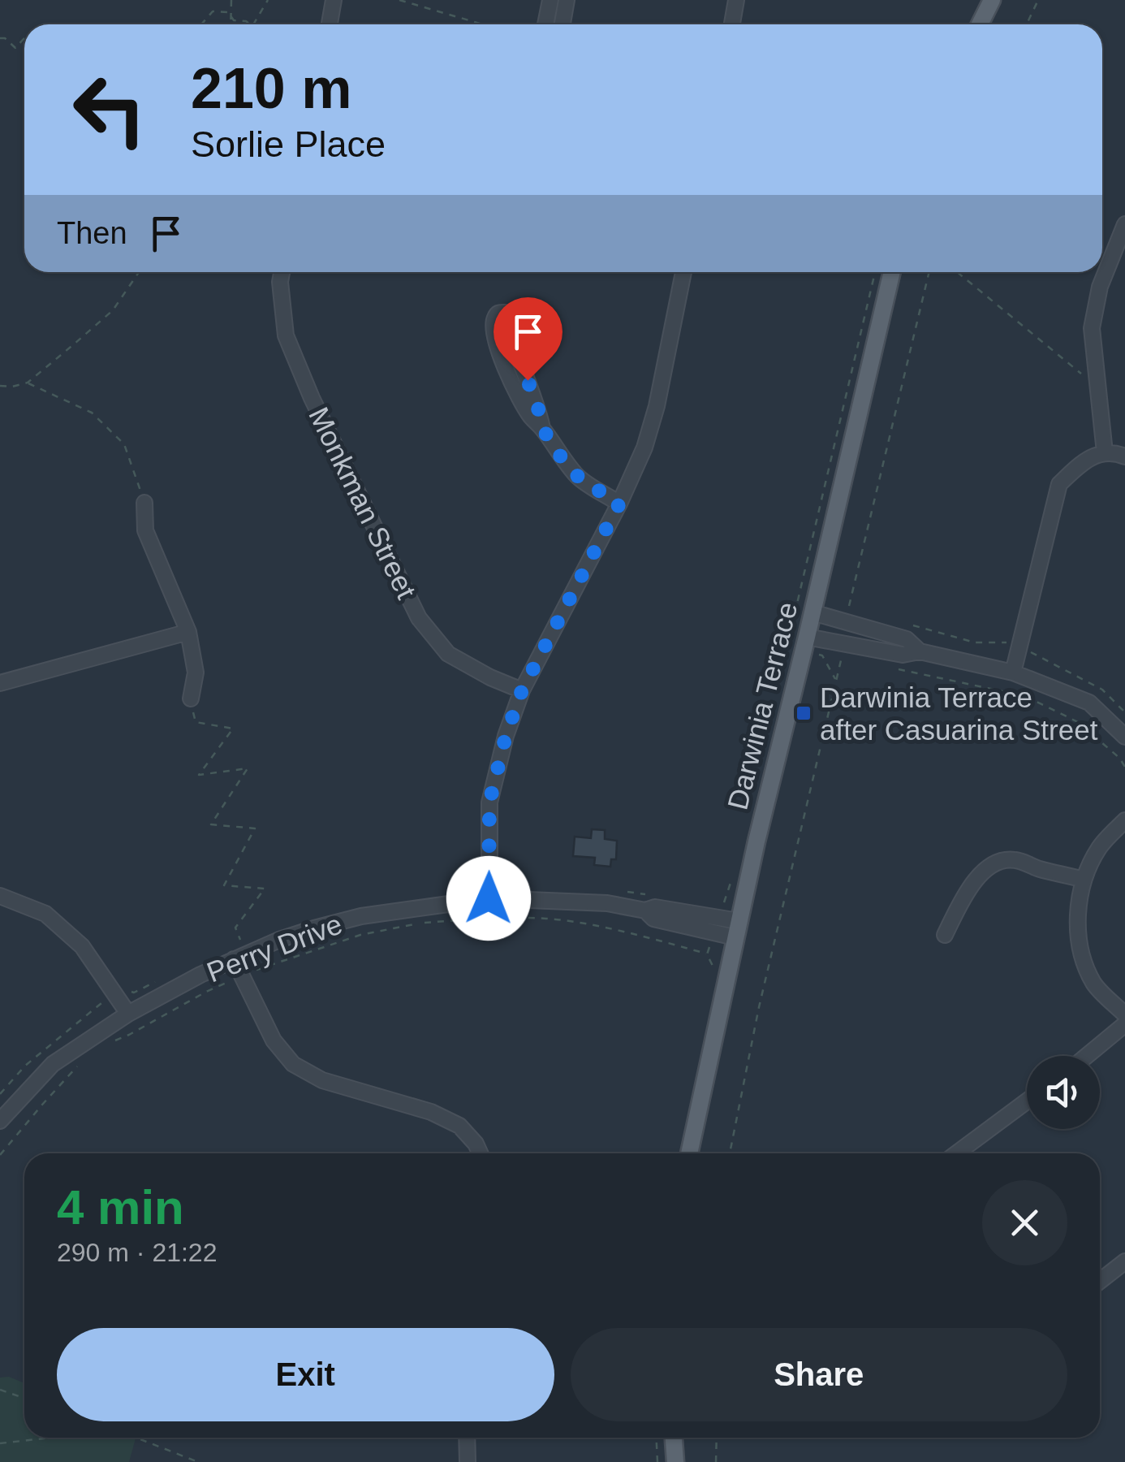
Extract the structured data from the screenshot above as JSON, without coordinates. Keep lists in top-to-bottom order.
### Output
{
  "streets": {
    "main road": ["Darwinia Terrace"],
    "street": ["Monkman Street", "Perry Drive"]
  },
  "crossings": [
    ["Darwinia Terrace", "Perry Drive"]
  ],
  "places": {
    "transit": ["Darwinia Terrace after Casuarina Street"]
  },
  "page": {
    "turn": ["210 m", "Sorlie Place"],
    "then": "Then",
    "heading": ["4 min", "290 m · 21:22"],
    "buttons": ["Exit", "Share"]
  }
}
